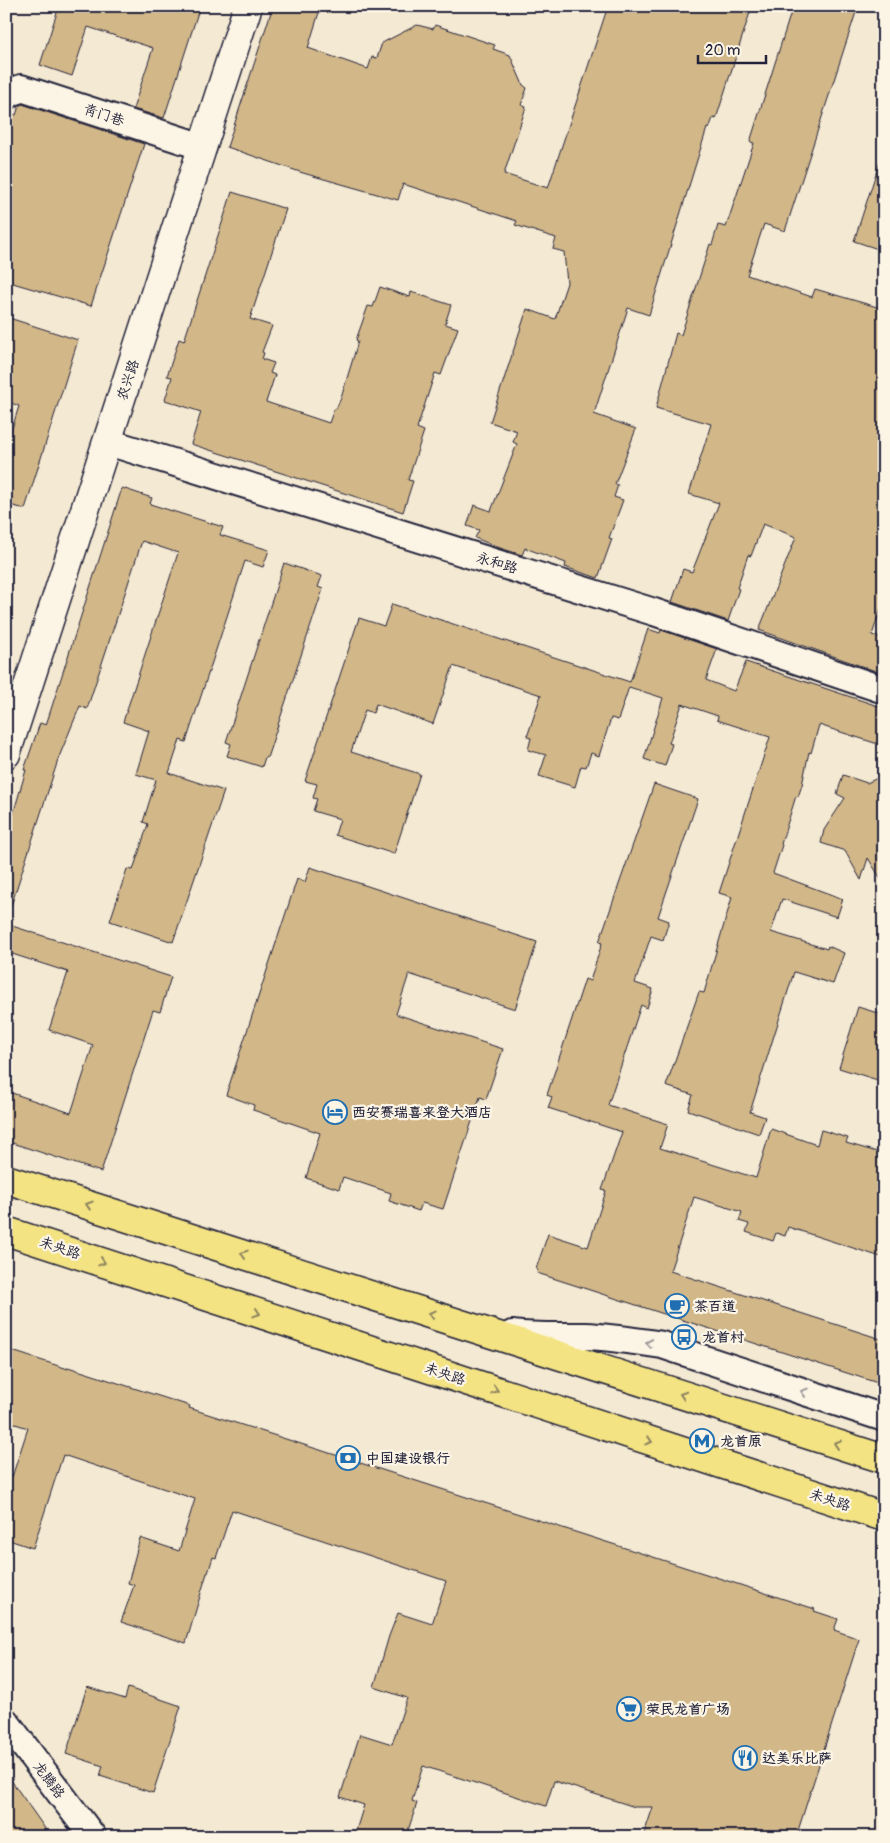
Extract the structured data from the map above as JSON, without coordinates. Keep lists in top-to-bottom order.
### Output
{
  "streets": {
    "main road": ["未央路"],
    "street": [
      "青门巷",
      "农兴路",
      "永和路",
      "龙腾路"
    ]
  },
  "crossings": [
    ["青门巷", "农兴路"],
    ["农兴路", "永和路"]
  ],
  "places": {
    "hotel": ["西安赛瑞喜来登大酒店"],
    "cafe": ["茶百道"],
    "bus stop": ["龙首村"],
    "metro station": ["龙首原"],
    "bank": ["中国建设银行"],
    "supermarket": ["荣民龙首广场"],
    "restaurant": ["达美乐比萨"]
  },
  "scale_bar": "20 m"
}
